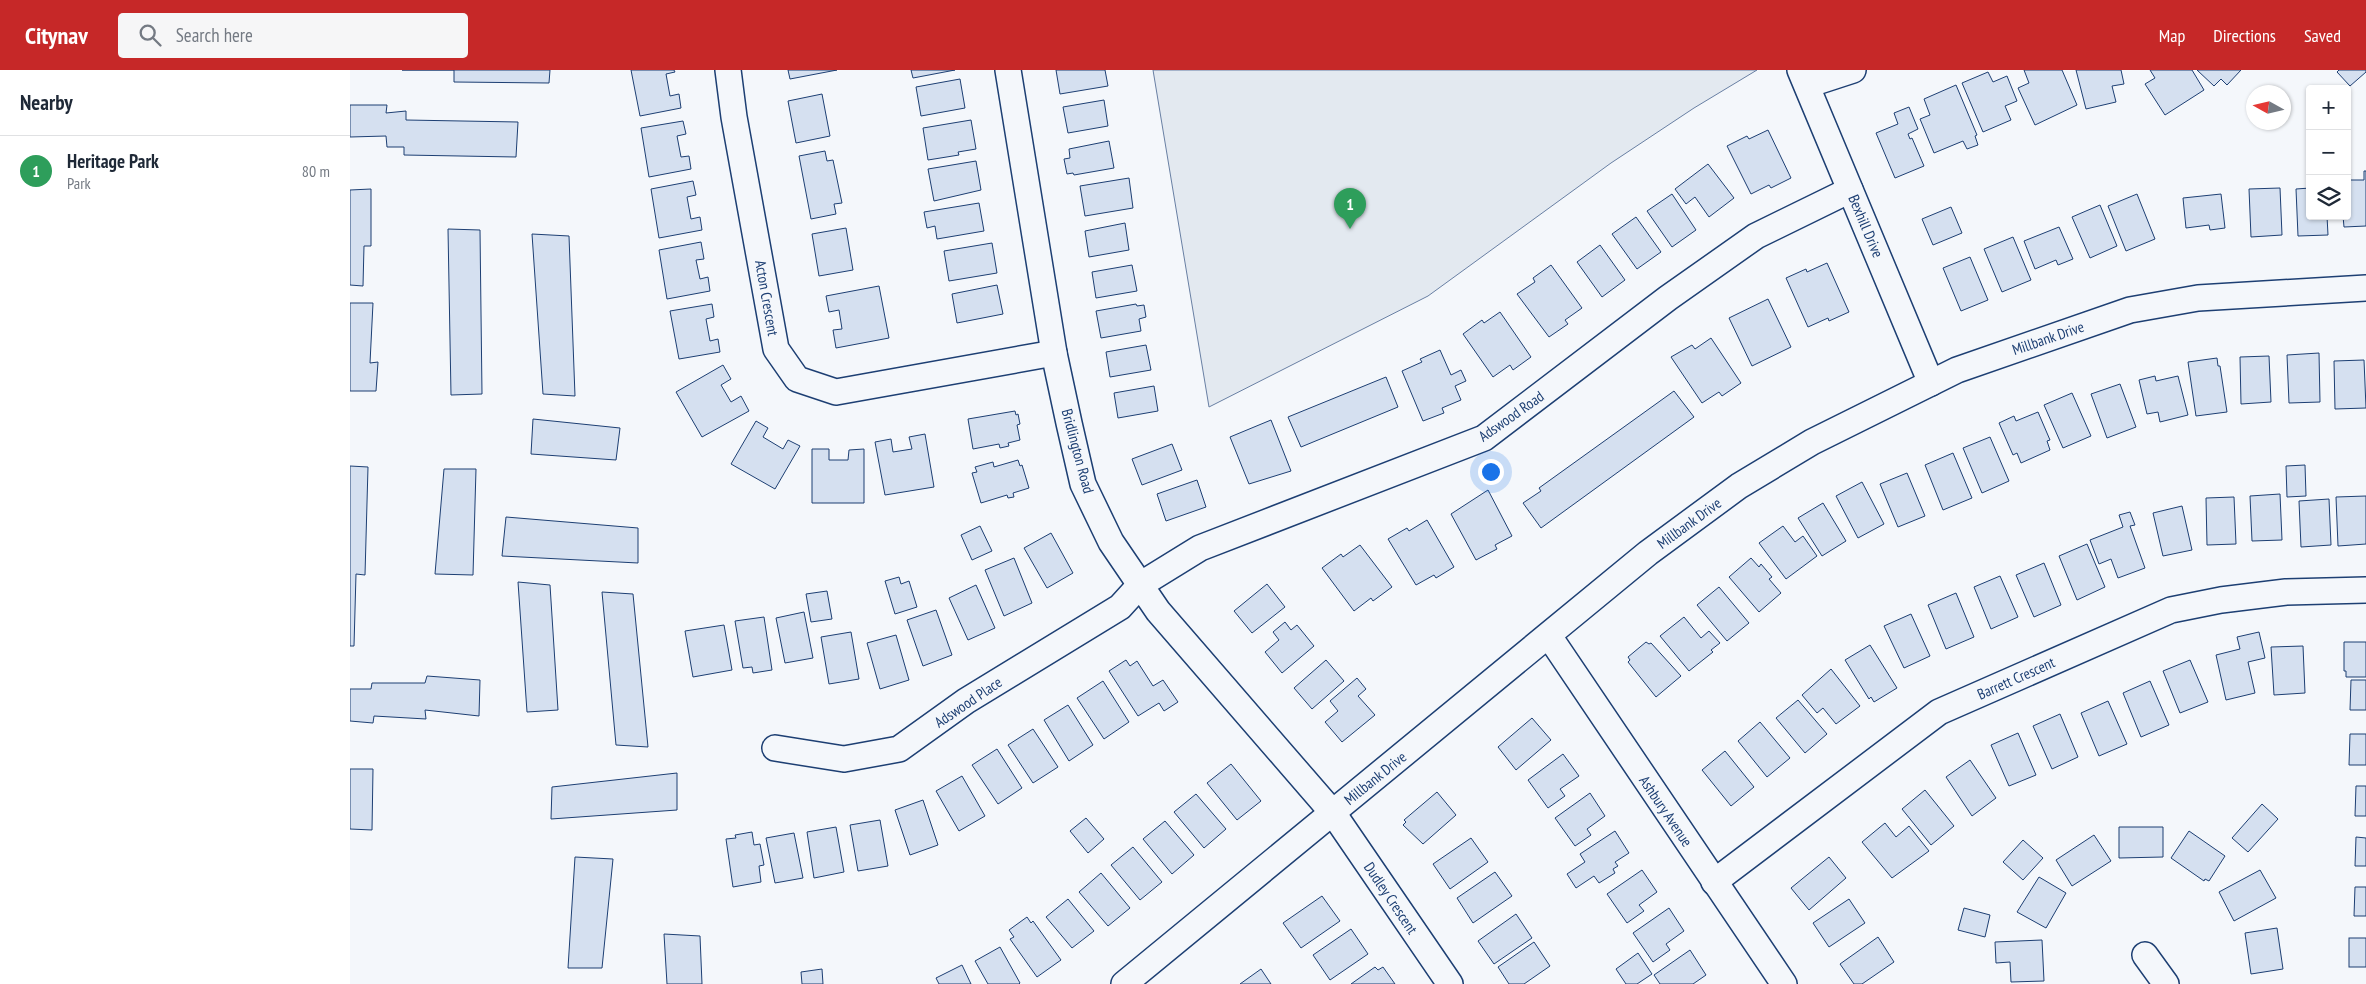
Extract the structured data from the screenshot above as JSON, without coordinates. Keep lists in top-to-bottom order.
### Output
{
  "streets": {
    "street": [
      "Bexhill Drive",
      "Acton Crescent",
      "Millbank Drive",
      "Adswood Road",
      "Bridlington Road",
      "Barrett Crescent",
      "Adswood Place",
      "Ashbury Avenue",
      "Dudley Crescent"
    ]
  },
  "crossings": [
    ["Bexhill Drive", "Millbank Drive"],
    ["Bexhill Drive", "Adswood Road"],
    ["Acton Crescent", "Bridlington Road"],
    ["Millbank Drive", "Bridlington Road"],
    ["Millbank Drive", "Ashbury Avenue"],
    ["Millbank Drive", "Dudley Crescent"],
    ["Adswood Road", "Bridlington Road"],
    ["Adswood Road", "Adswood Place"],
    ["Bridlington Road", "Adswood Place"],
    ["Bridlington Road", "Dudley Crescent"],
    ["Barrett Crescent", "Ashbury Avenue"]
  ],
  "north": "left",
  "page": {
    "header": "Citynav",
    "search": "Search here",
    "nav": ["Map", "Directions", "Saved"],
    "heading": "Nearby",
    "map_buttons": ["+", "−"],
    "list": [
      {
        "mark": "1",
        "name": "Heritage Park",
        "note": "Park",
        "value": "80 m"
      }
    ],
    "pins": "1"
  }
}
